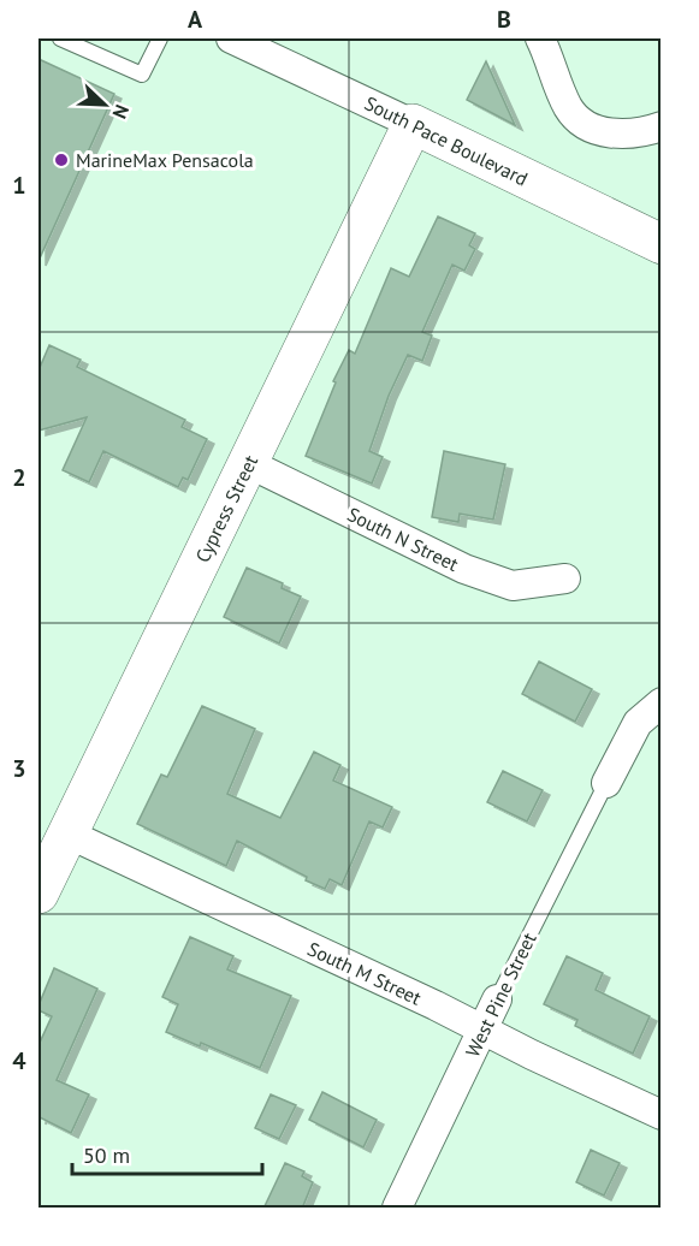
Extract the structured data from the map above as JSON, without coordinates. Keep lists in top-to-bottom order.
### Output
{
  "streets": {
    "street": [
      "South Pace Boulevard",
      "Cypress Street",
      "South N Street",
      "South M Street",
      "West Pine Street"
    ]
  },
  "crossings": [
    ["South Pace Boulevard", "Cypress Street"],
    ["Cypress Street", "South N Street"],
    ["Cypress Street", "South M Street"],
    ["South M Street", "West Pine Street"]
  ],
  "places": ["MarineMax Pensacola"],
  "scale_bar": "50 m",
  "north": "bottom right",
  "grid": {
    "columns": ["A", "B"],
    "rows": [
      "1",
      "2",
      "3",
      "4"
    ]
  }
}
